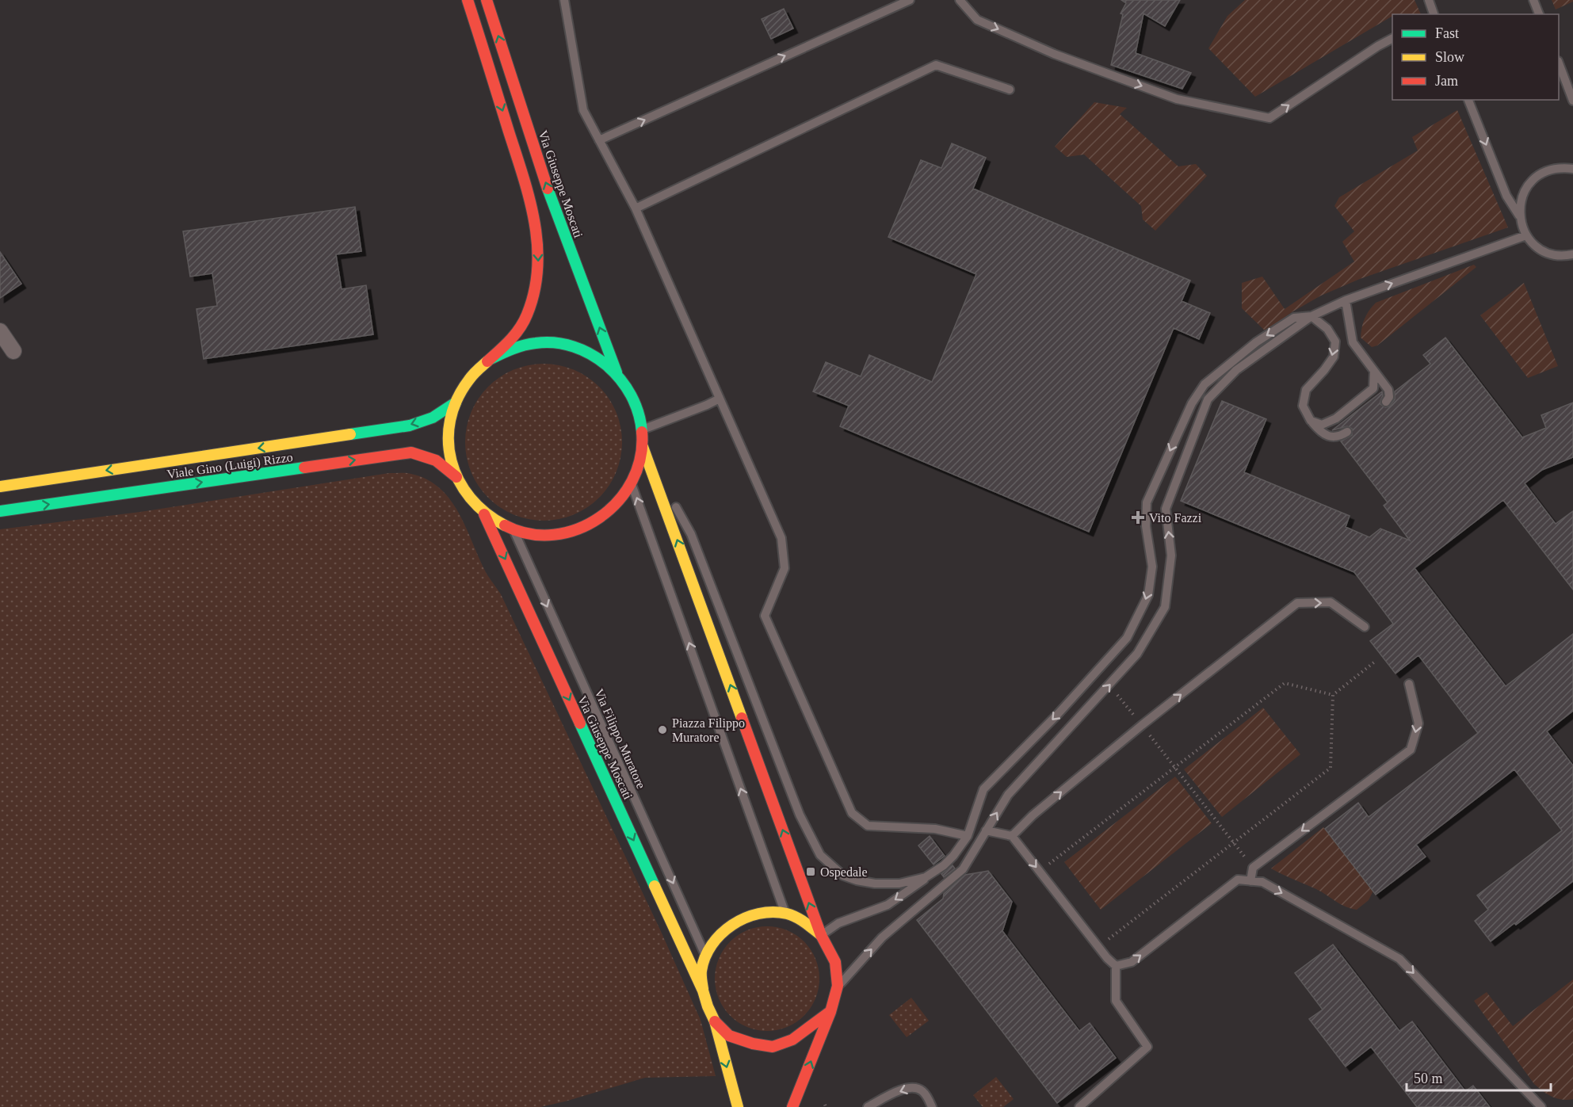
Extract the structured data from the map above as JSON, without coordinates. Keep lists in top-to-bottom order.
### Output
{
  "streets": {
    "street": ["Via Giuseppe Moscati", "Viale Gino (Luigi) Rizzo"],
    "lane": ["Via Filippo Muratore"]
  },
  "crossings": [
    ["Via Giuseppe Moscati", "Viale Gino (Luigi) Rizzo"],
    ["Via Giuseppe Moscati", "Via Filippo Muratore"]
  ],
  "one_way": ["Via Filippo Muratore"],
  "places": {
    "health": ["Vito Fazzi"],
    "other": ["Piazza Filippo Muratore"],
    "transit": ["Ospedale"]
  },
  "legend": ["Fast", "Slow", "Jam"],
  "scale_bar": "50 m"
}
